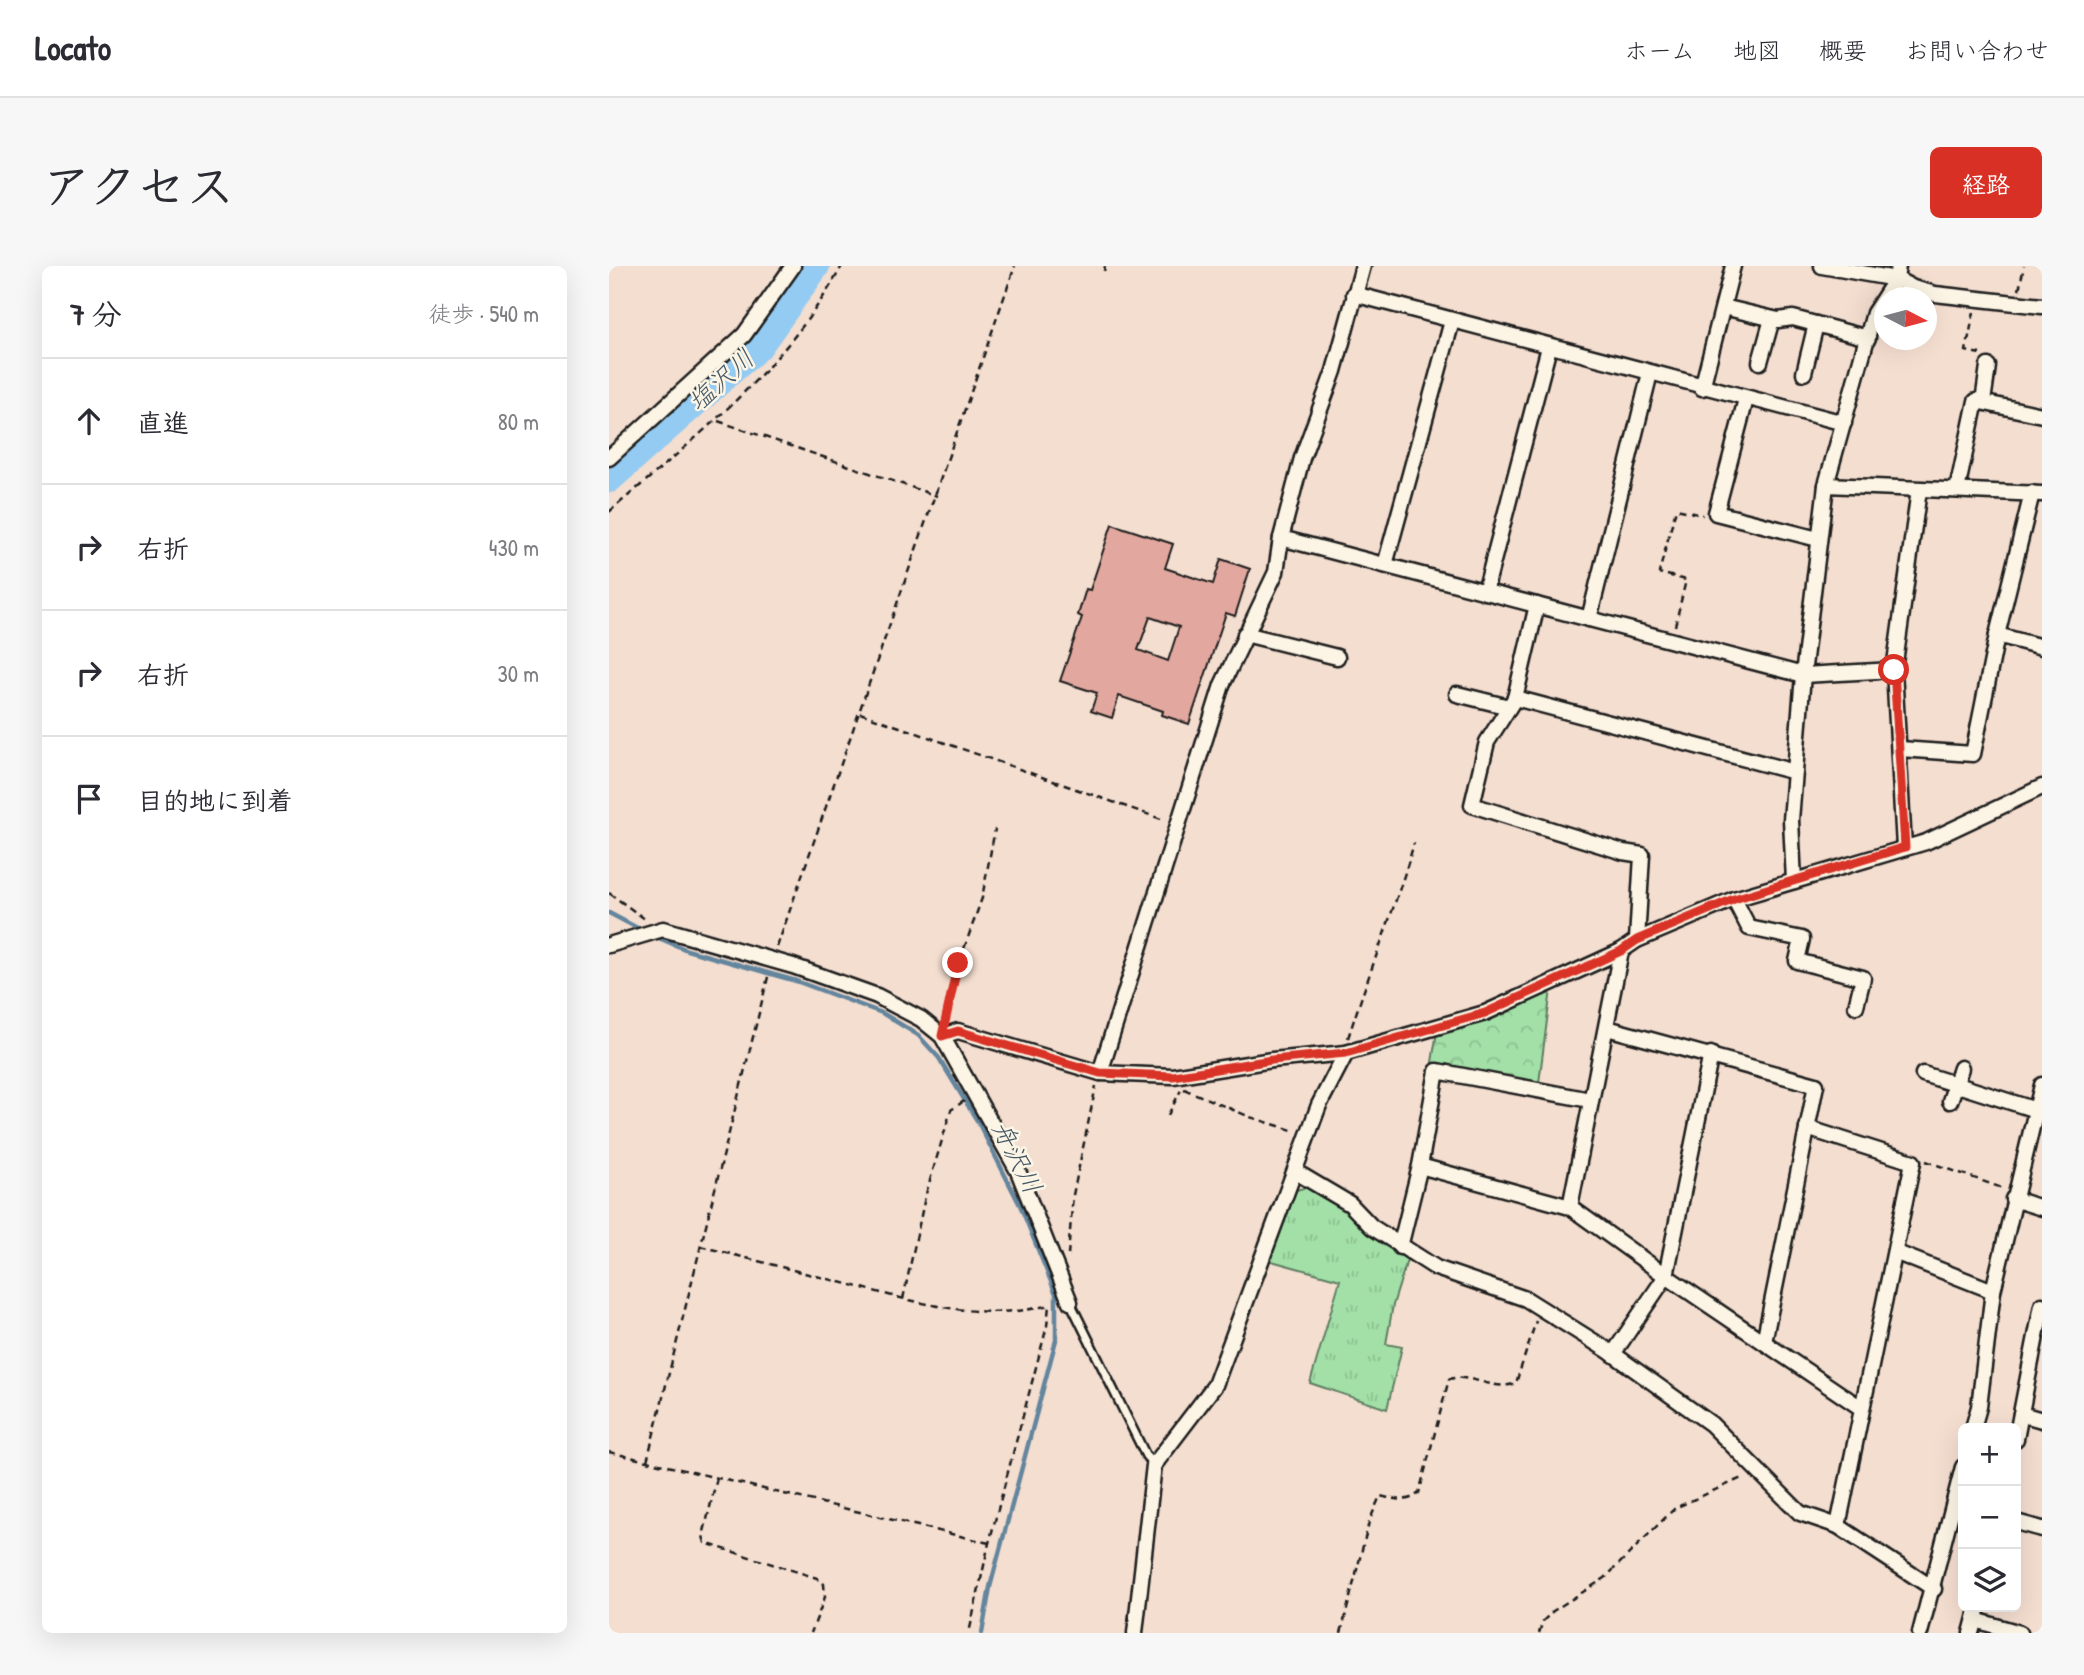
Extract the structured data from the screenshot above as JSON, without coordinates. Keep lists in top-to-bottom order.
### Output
{
  "water": ["塩沢川", "舟沢川"],
  "north": "right",
  "page": {
    "header": "Locato",
    "nav": [
      "ホーム",
      "地図",
      "概要",
      "お問い合わせ"
    ],
    "title": "アクセス",
    "buttons": "経路",
    "heading": ["7 分", "徒歩 · 540 m"],
    "list": [
      ["直進", "80 m"],
      ["右折", "430 m"],
      ["右折", "30 m"],
      "目的地に到着"
    ],
    "map_buttons": ["+", "−"]
  }
}
